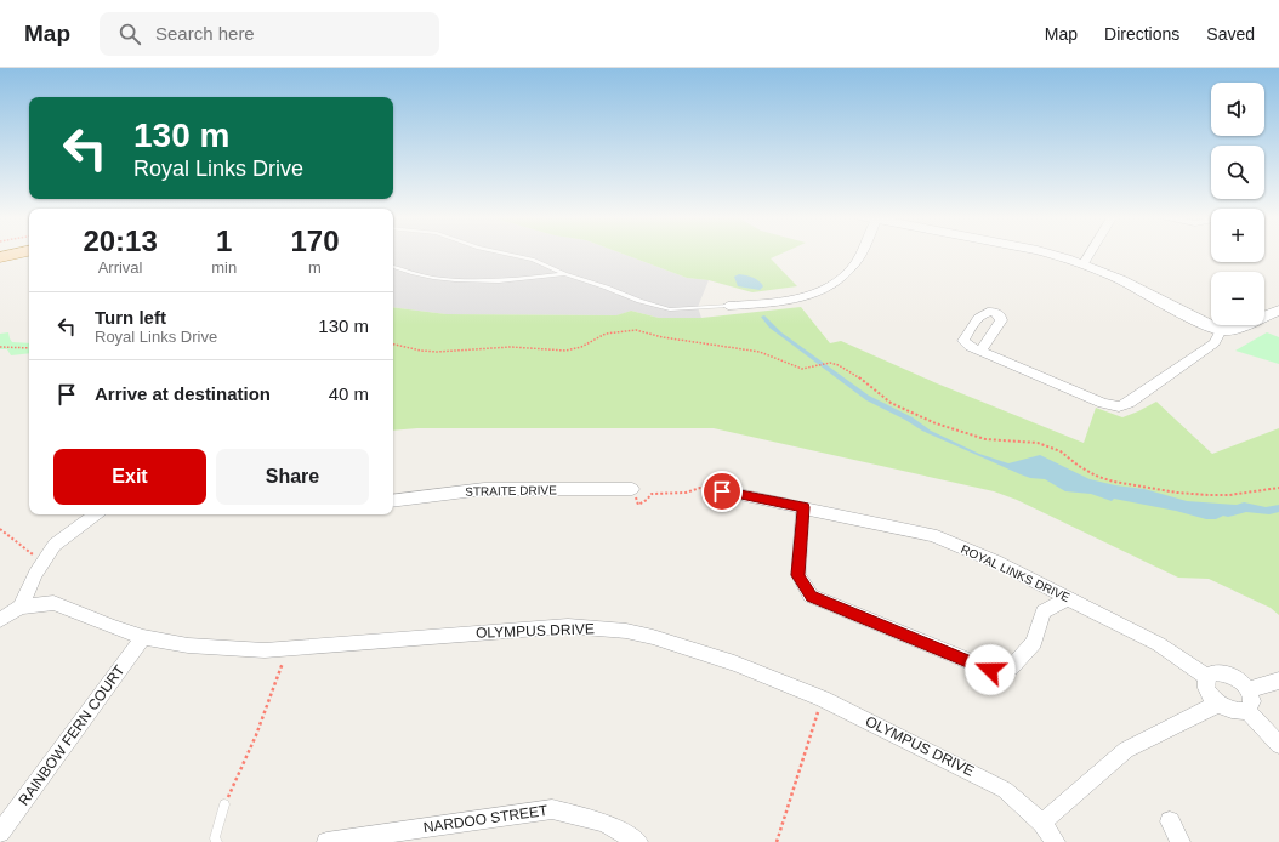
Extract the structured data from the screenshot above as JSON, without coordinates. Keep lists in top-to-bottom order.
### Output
{
  "streets": {
    "street": [
      "STRAITE DRIVE",
      "ROYAL LINKS DRIVE",
      "OLYMPUS DRIVE",
      "RAINBOW FERN COURT",
      "NARDOO STREET"
    ]
  },
  "crossings": [
    ["OLYMPUS DRIVE", "RAINBOW FERN COURT"]
  ],
  "page": {
    "header": "Map",
    "search": "Search here",
    "nav": ["Map", "Directions", "Saved"],
    "map_buttons": ["+", "−"],
    "turn": ["130 m", "Royal Links Drive"],
    "eta": [
      "20:13",
      "Arrival",
      "1",
      "min",
      "170",
      "m"
    ],
    "list": [
      {
        "name": "Turn left",
        "note": "Royal Links Drive",
        "value": "130 m"
      },
      {
        "name": "Arrive at destination",
        "value": "40 m"
      }
    ],
    "buttons": ["Exit", "Share"]
  }
}
